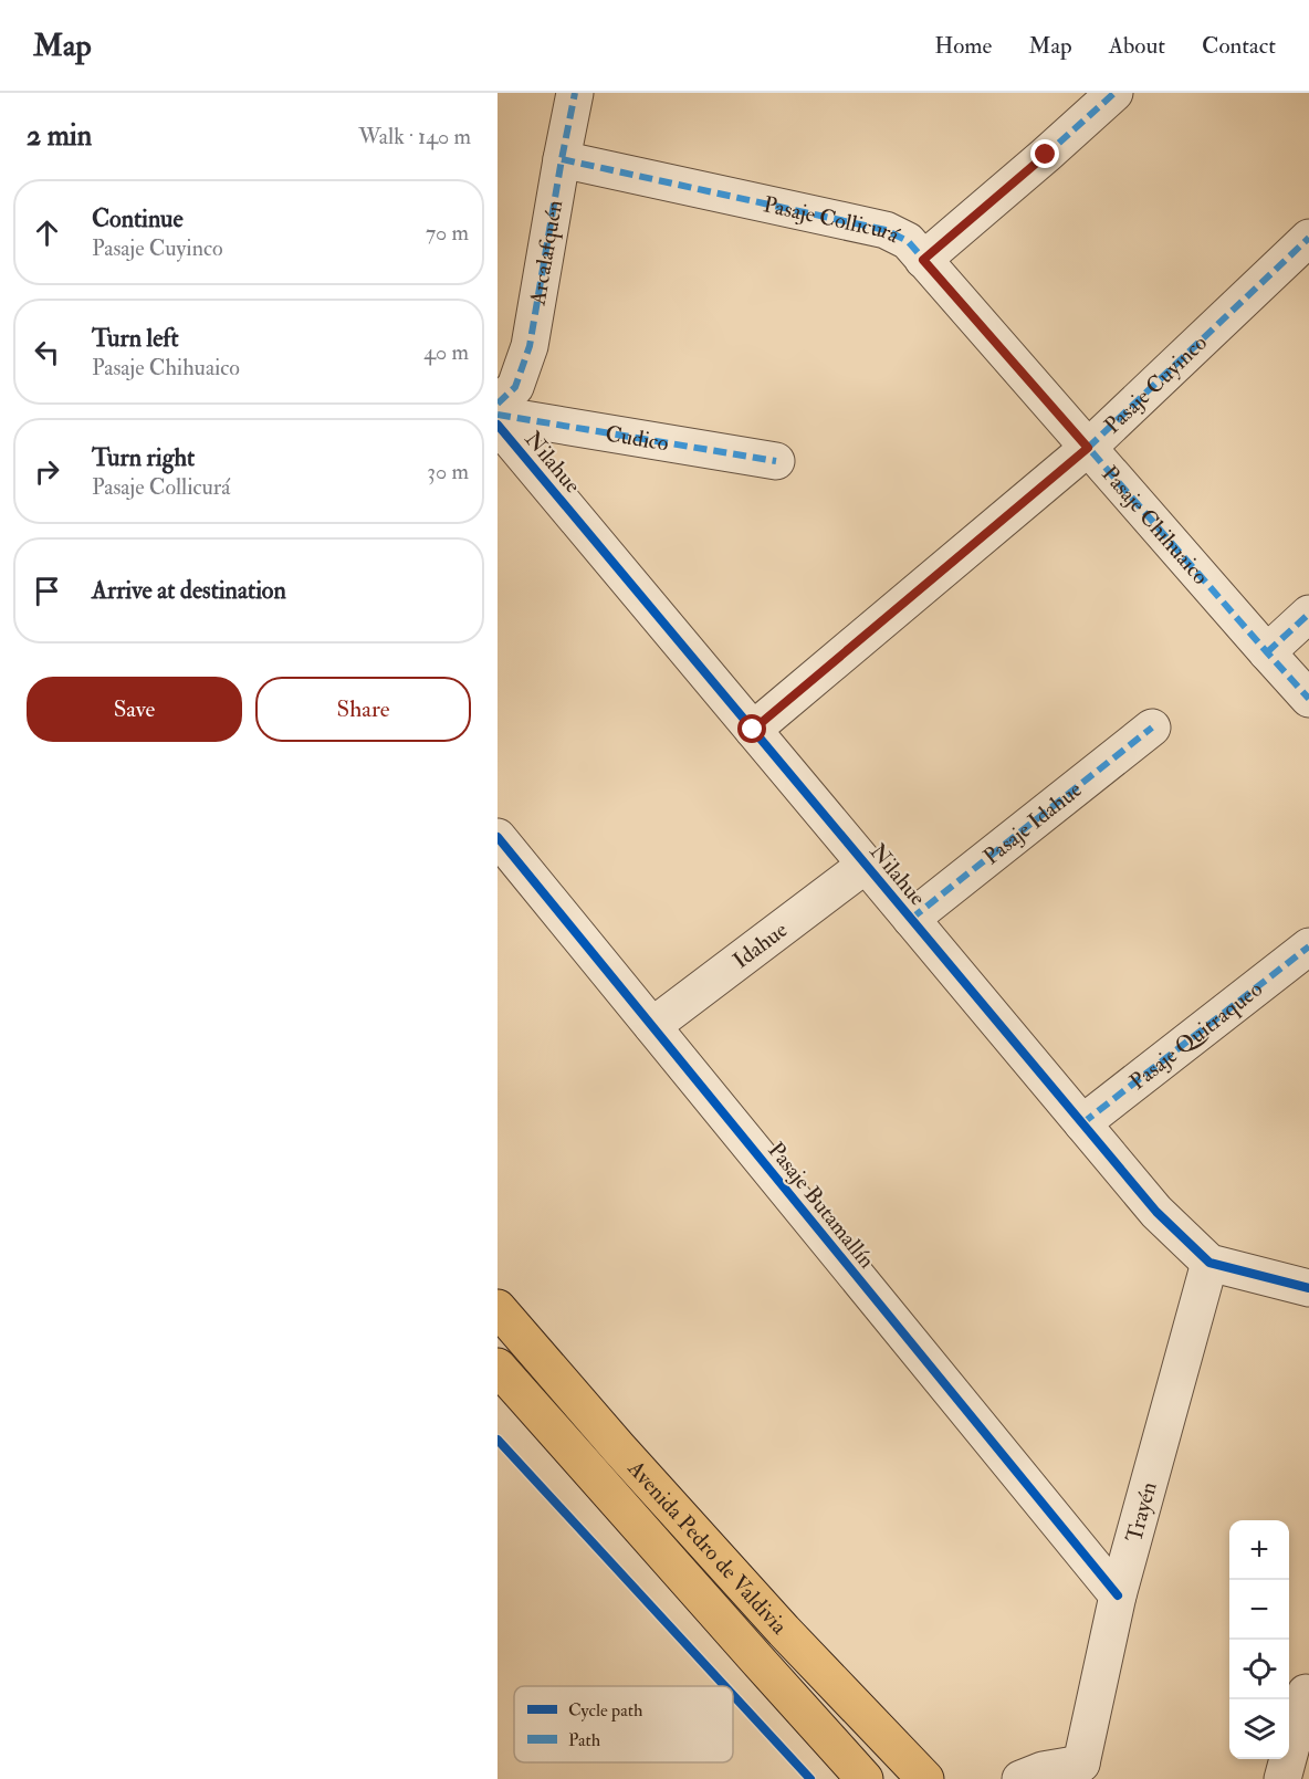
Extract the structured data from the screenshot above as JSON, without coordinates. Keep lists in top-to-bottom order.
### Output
{
  "streets": {
    "main road": ["Avenida Pedro de Valdivia"],
    "street": [
      "Pasaje Collicurá",
      "Arcalafquén",
      "Pasaje Cuyinco",
      "Cudico",
      "Nilahue",
      "Pasaje Chihuaico",
      "Pasaje Idahue",
      "Idahue",
      "Pasaje Quitraqueo",
      "Pasaje Butamallín",
      "Trayén"
    ]
  },
  "crossings": [
    ["Pasaje Collicurá", "Arcalafquén"],
    ["Pasaje Collicurá", "Pasaje Chihuaico"],
    ["Pasaje Cuyinco", "Nilahue"],
    ["Pasaje Cuyinco", "Pasaje Chihuaico"],
    ["Nilahue", "Pasaje Idahue"],
    ["Nilahue", "Idahue"],
    ["Nilahue", "Pasaje Quitraqueo"],
    ["Nilahue", "Trayén"],
    ["Idahue", "Pasaje Butamallín"],
    ["Pasaje Butamallín", "Trayén"]
  ],
  "legend": ["Cycle path", "Path"],
  "page": {
    "header": "Map",
    "nav": [
      "Home",
      "Map",
      "About",
      "Contact"
    ],
    "heading": ["2 min", "Walk · 140 m"],
    "list": [
      ["Continue", "Pasaje Cuyinco", "70 m"],
      ["Turn left", "Pasaje Chihuaico", "40 m"],
      ["Turn right", "Pasaje Collicurá", "30 m"],
      "Arrive at destination"
    ],
    "buttons": ["Save", "Share"],
    "map_buttons": ["+", "−"]
  }
}
